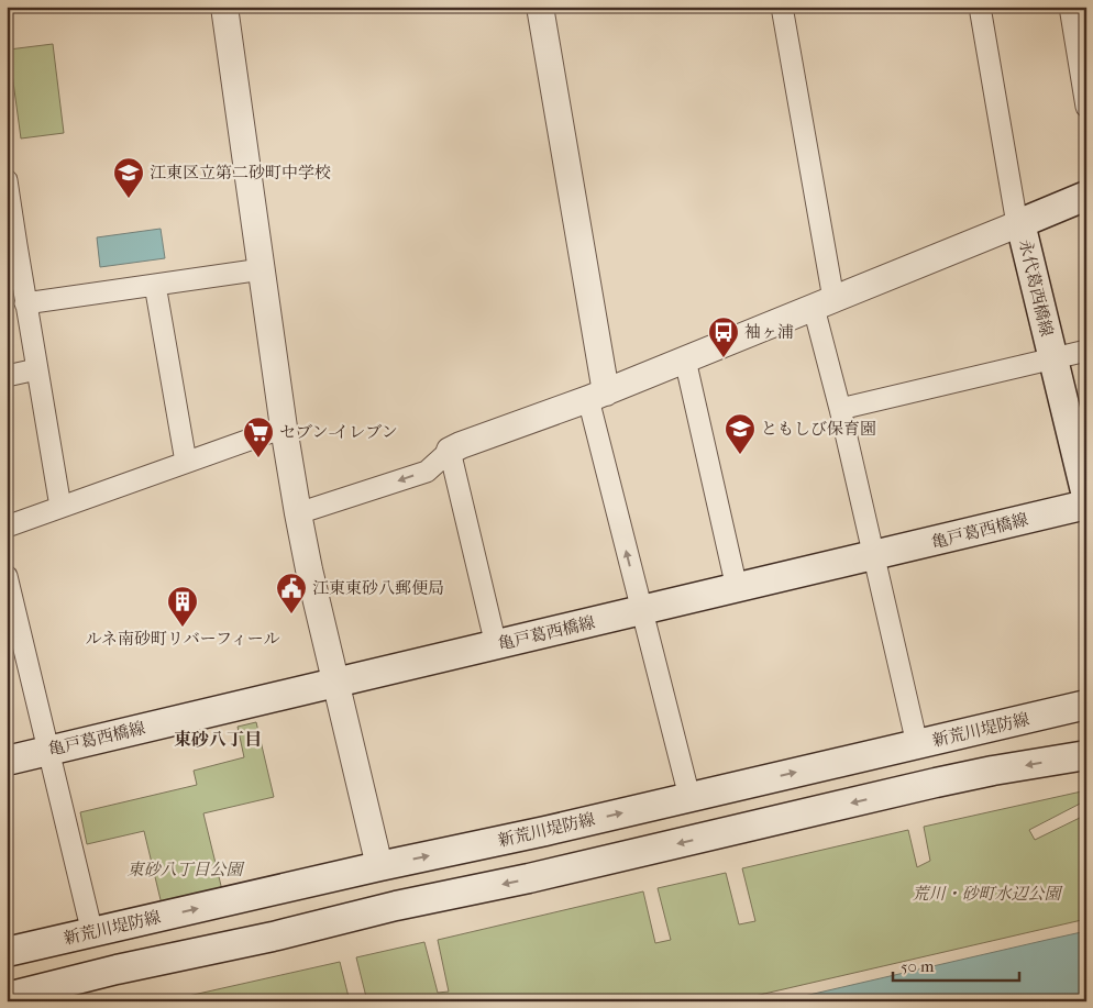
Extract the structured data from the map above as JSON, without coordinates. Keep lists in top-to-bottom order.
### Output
{
  "streets": {
    "main road": ["永代葛西橋線", "亀戸葛西橋線", "新荒川堤防線"]
  },
  "districts": ["東砂八丁目"],
  "parks": ["東砂八丁目公園", "荒川・砂町水辺公園"],
  "places": {
    "school or university": ["江東区立第二砂町中学校", "ともしび保育園"],
    "bus stop": ["袖ヶ浦"],
    "supermarket": ["セブン-イレブン"],
    "public building": ["江東東砂八郵便局"],
    "building": ["ルネ南砂町リバーフィール"]
  },
  "scale_bar": "50 m"
}
